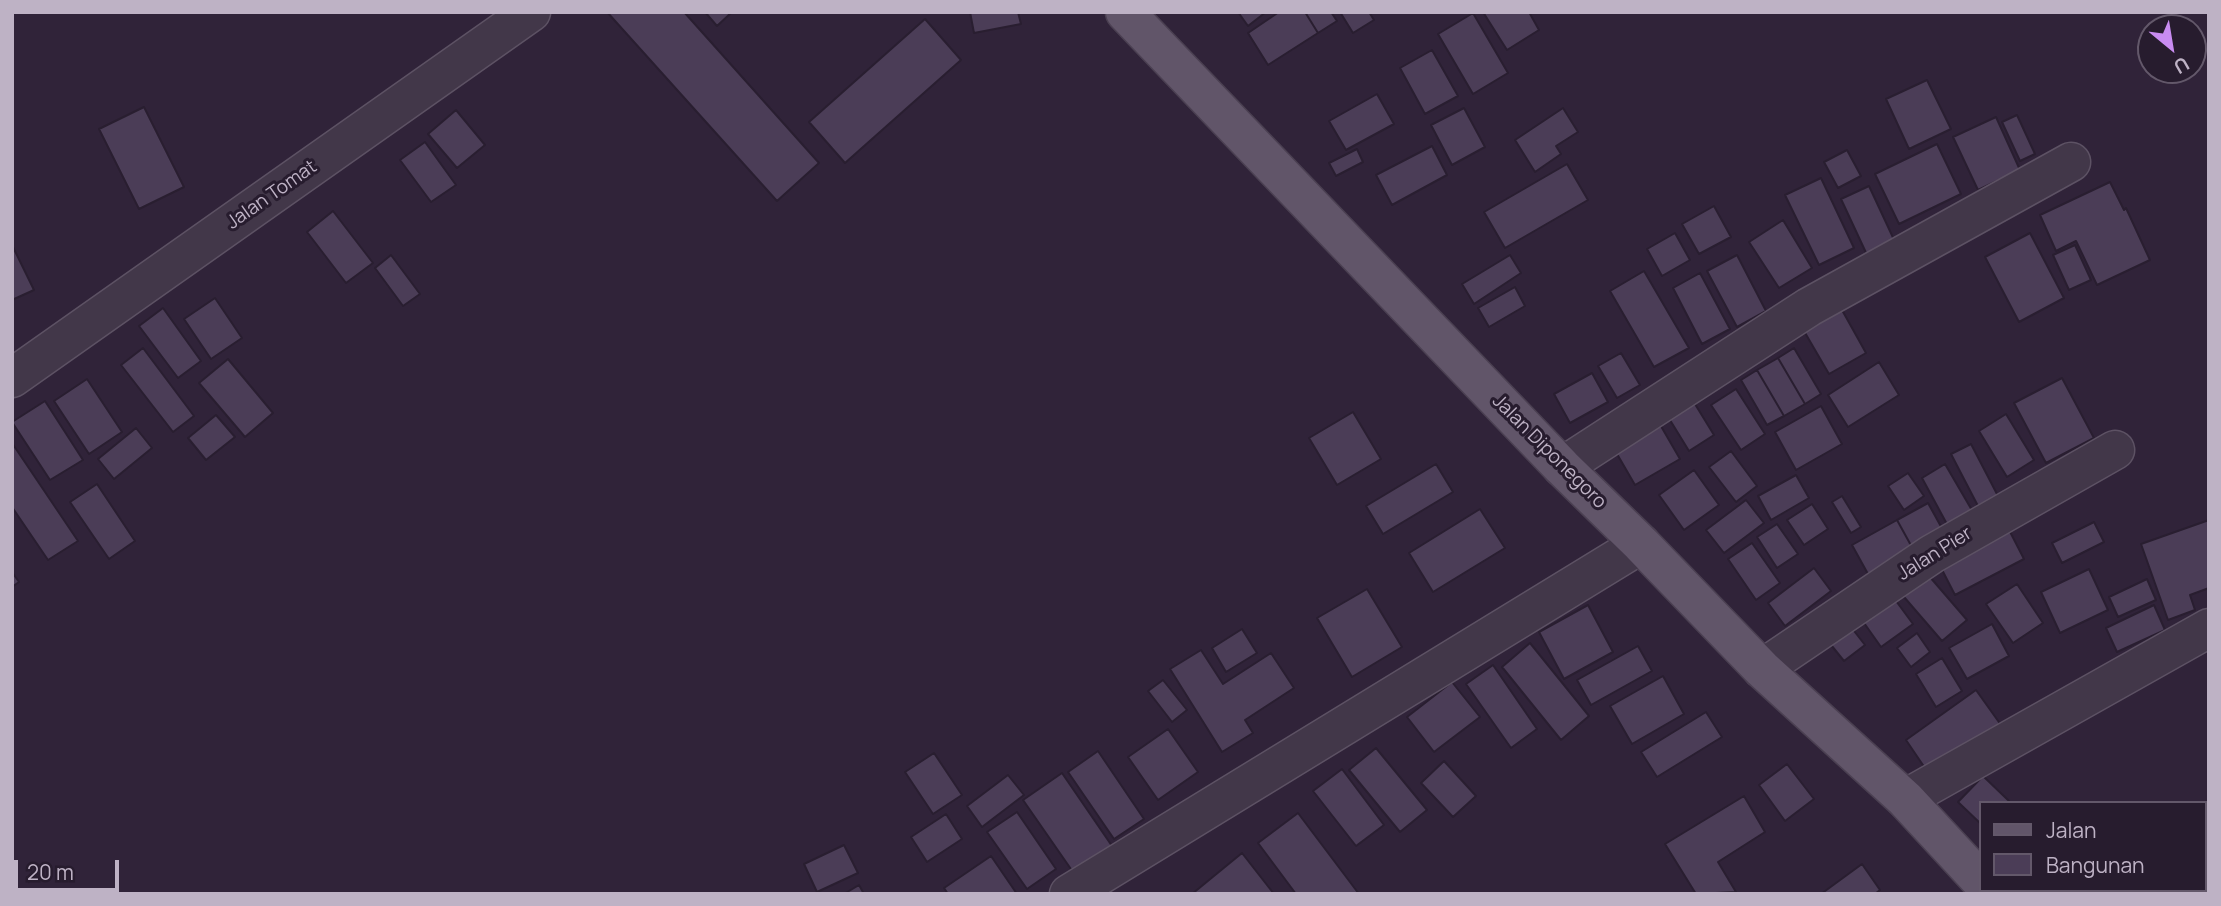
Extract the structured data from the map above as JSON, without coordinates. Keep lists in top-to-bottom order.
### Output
{
  "streets": {
    "main road": ["Jalan Diponegoro"],
    "street": ["Jalan Tomat", "Jalan Pier"]
  },
  "crossings": [
    ["Jalan Diponegoro", "Jalan Pier"]
  ],
  "legend": ["Jalan", "Bangunan"],
  "scale_bar": "20 m",
  "north": "bottom right"
}
